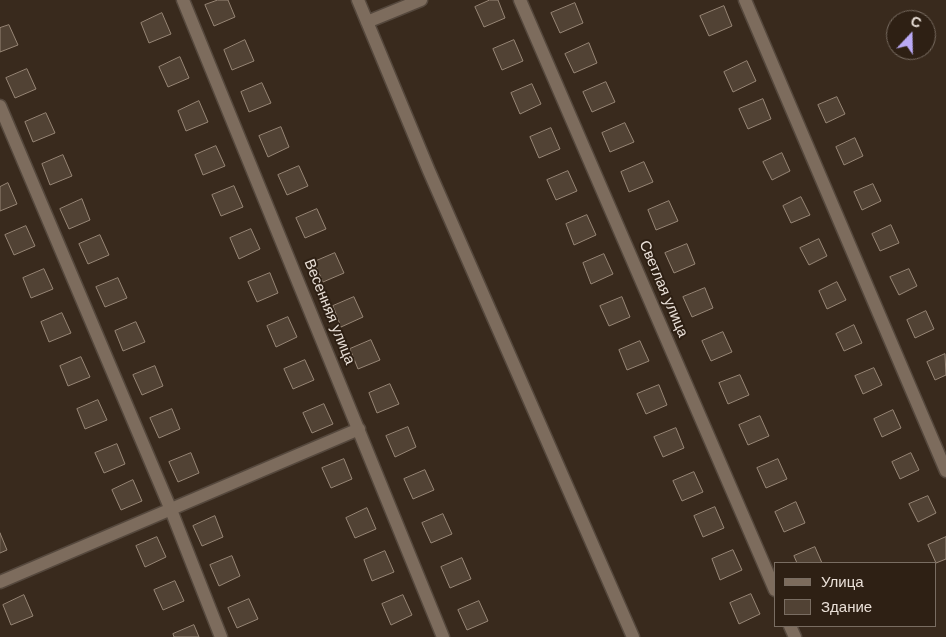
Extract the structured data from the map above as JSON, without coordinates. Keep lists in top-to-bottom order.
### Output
{
  "streets": {
    "street": ["Светлая улица", "Весенняя улица"]
  },
  "legend": ["Улица", "Здание"],
  "north": "top"
}
